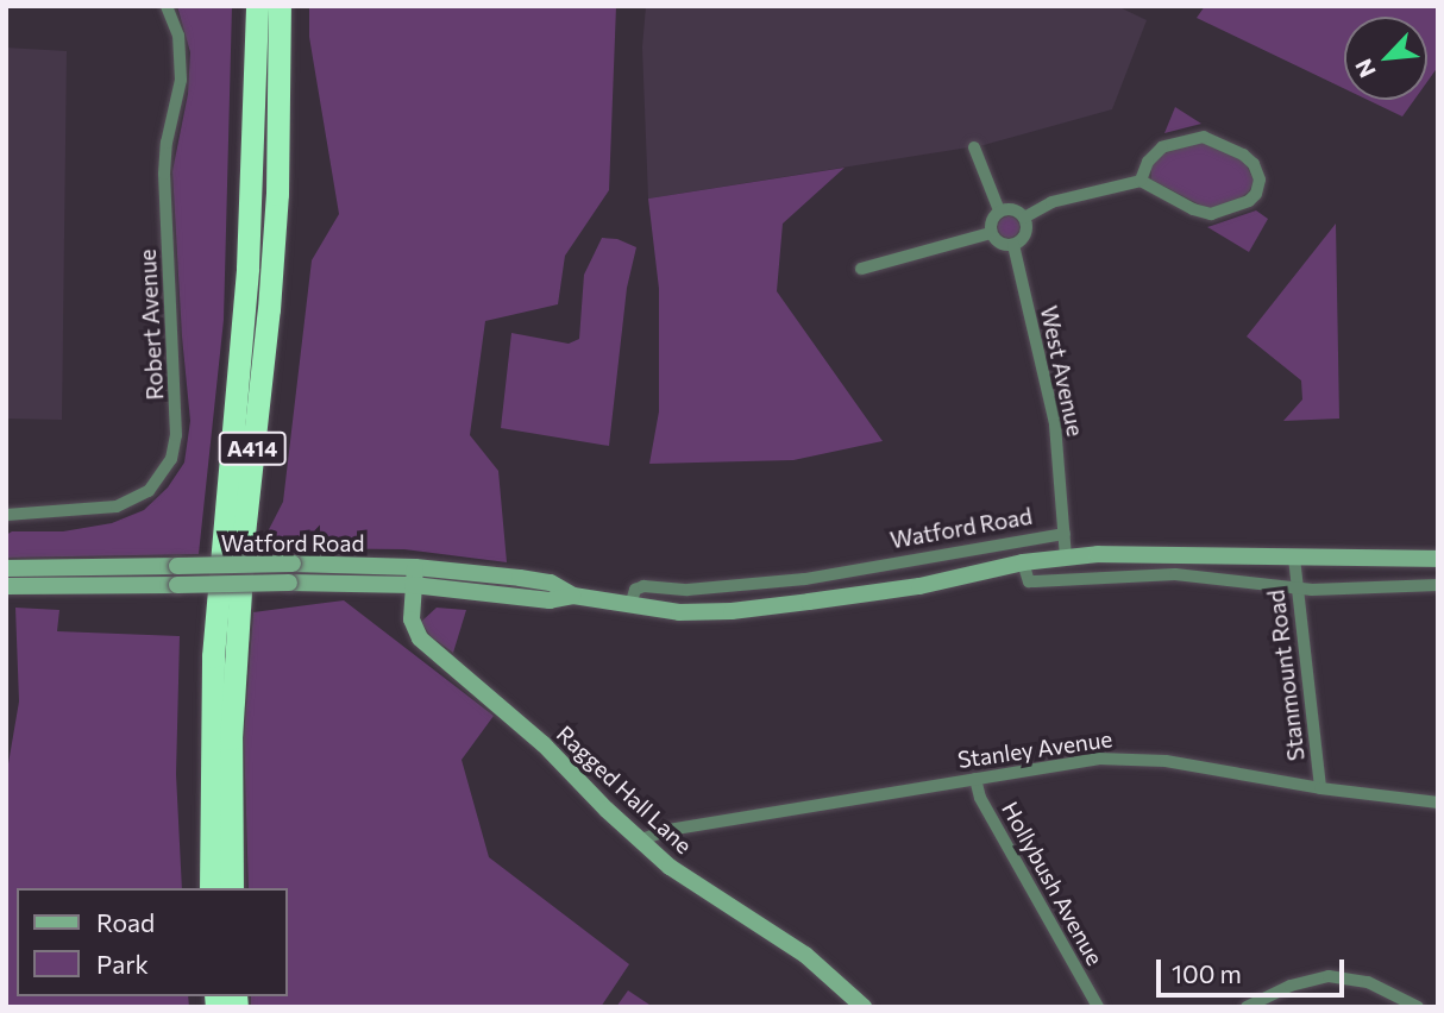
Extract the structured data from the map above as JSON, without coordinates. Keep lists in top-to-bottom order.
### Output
{
  "streets": {
    "highway": ["A414"],
    "main road": ["Watford Road", "Ragged Hall Lane"],
    "street": [
      "Robert Avenue",
      "West Avenue",
      "Stanmount Road",
      "Stanley Avenue",
      "Hollybush Avenue"
    ]
  },
  "crossings": [
    ["West Avenue", "Watford Road"],
    ["Watford Road", "Stanmount Road"],
    ["Watford Road", "Ragged Hall Lane"],
    ["Stanmount Road", "Stanley Avenue"],
    ["Stanley Avenue", "Ragged Hall Lane"],
    ["Stanley Avenue", "Hollybush Avenue"]
  ],
  "legend": ["Road", "Park"],
  "scale_bar": "100 m",
  "north": "bottom left"
}
